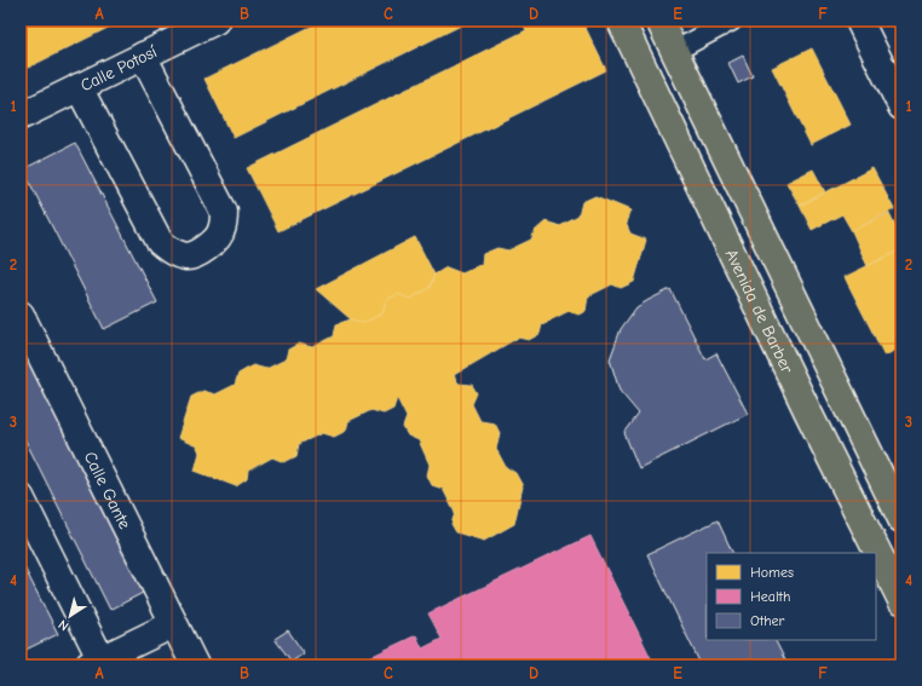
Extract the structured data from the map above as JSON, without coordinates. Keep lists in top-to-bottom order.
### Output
{
  "streets": {
    "main road": ["Avenida de Barber"],
    "street": ["Calle Potosí", "Calle Gante"]
  },
  "legend": ["Homes", "Health", "Other"],
  "north": "bottom left",
  "grid": {
    "columns": [
      "A",
      "B",
      "C",
      "D",
      "E",
      "F"
    ],
    "rows": [
      "1",
      "2",
      "3",
      "4"
    ]
  }
}
